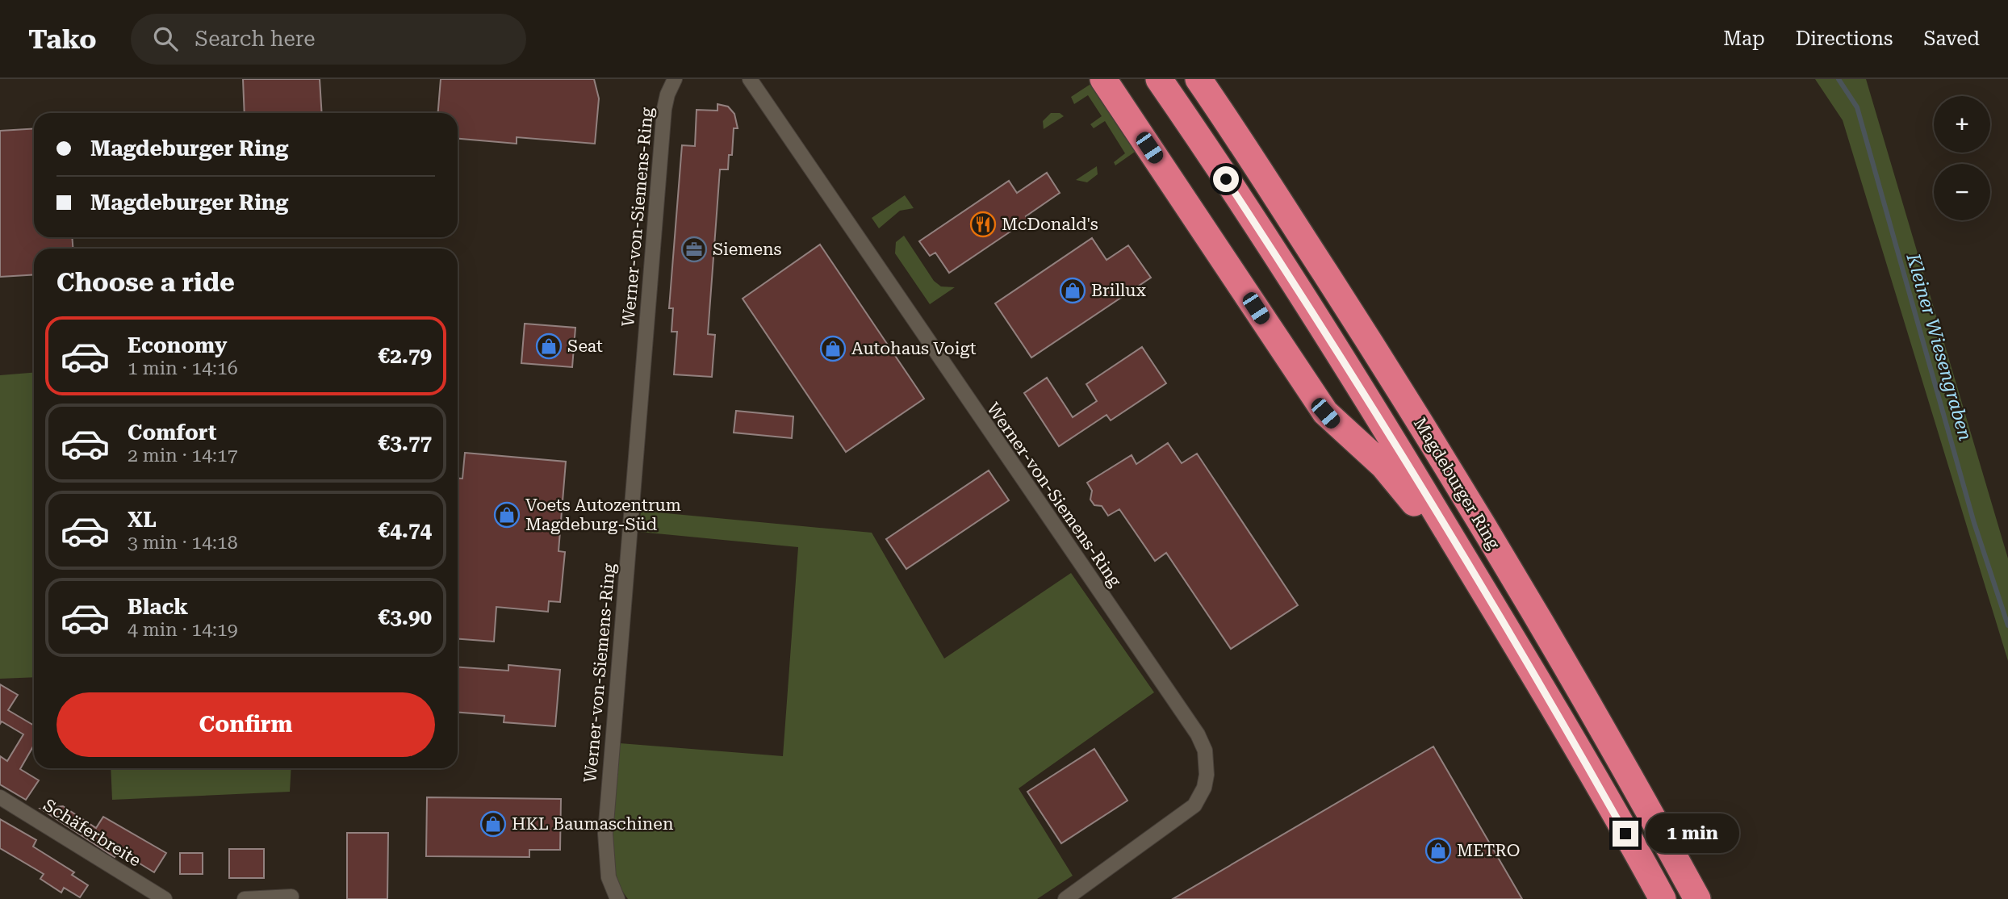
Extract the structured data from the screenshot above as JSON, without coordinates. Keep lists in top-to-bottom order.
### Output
{
  "streets": {
    "highway": ["Magdeburger Ring"],
    "street": ["Werner-von-Siemens-Ring", "Schäferbreite"]
  },
  "water": ["Kleiner Wiesengraben"],
  "places": {
    "restaurant": ["McDonald's"],
    "office": ["Siemens"],
    "shop": [
      "Brillux",
      "Seat",
      "Autohaus Voigt",
      "Voets Autozentrum Magdeburg-Süd",
      "HKL Baumaschinen",
      "METRO"
    ]
  },
  "page": {
    "header": "Tako",
    "search": "Search here",
    "nav": ["Map", "Directions", "Saved"],
    "map_buttons": ["+", "−"],
    "banner": ["Magdeburger Ring", "Magdeburger Ring"],
    "heading": "Choose a ride",
    "list": [
      {
        "name": "Economy",
        "note": "1 min · 14:16",
        "value": "€2.79"
      },
      {
        "name": "Comfort",
        "note": "2 min · 14:17",
        "value": "€3.77"
      },
      {
        "name": "XL",
        "note": "3 min · 14:18",
        "value": "€4.74"
      },
      {
        "name": "Black",
        "note": "4 min · 14:19",
        "value": "€3.90"
      }
    ],
    "buttons": "Confirm",
    "bubble": "1 min"
  }
}
